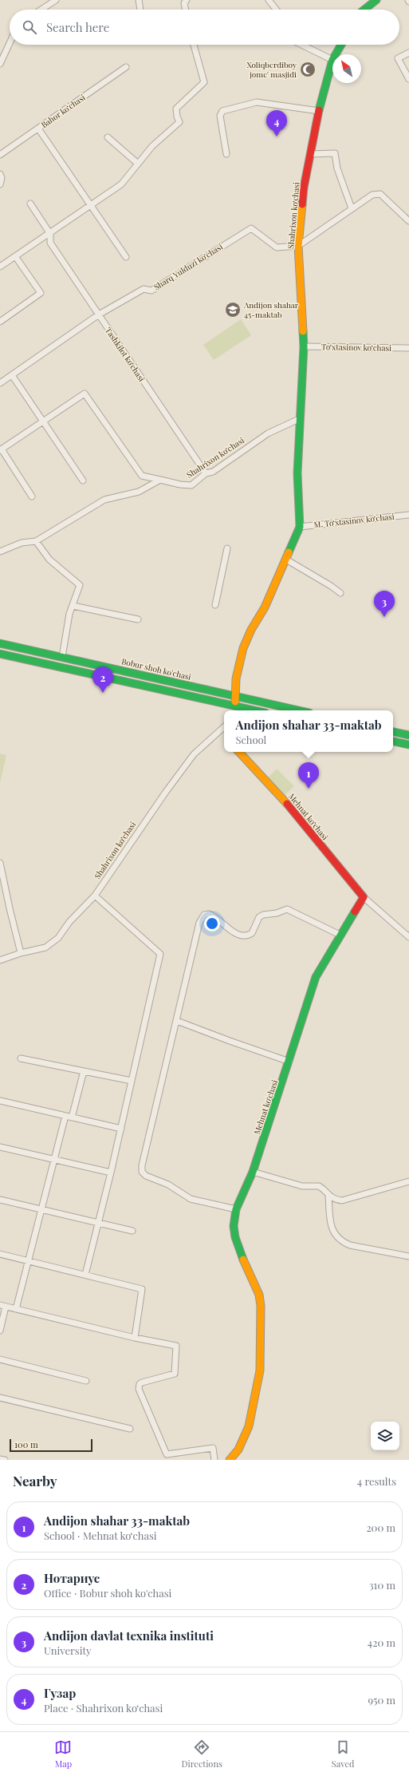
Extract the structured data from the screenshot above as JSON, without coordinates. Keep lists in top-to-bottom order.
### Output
{
  "streets": {
    "street": [
      "Bahor koʻchasi",
      "Shahrixon koʻchasi",
      "Sharq Yulduzi koʻchasi",
      "Toʻxtasinov koʻchasi",
      "Tashkilot koʻchasi",
      "M. Toʻxtasinov koʻchasi",
      "Bobur shoh ko'chasi",
      "Mehnat koʻchasi"
    ]
  },
  "crossings": [
    ["Shahrixon koʻchasi", "Sharq Yulduzi koʻchasi"],
    ["Shahrixon koʻchasi", "Toʻxtasinov koʻchasi"],
    ["Shahrixon koʻchasi", "Tashkilot koʻchasi"],
    ["Shahrixon koʻchasi", "M. Toʻxtasinov koʻchasi"],
    ["Shahrixon koʻchasi", "Bobur shoh ko'chasi"],
    ["Sharq Yulduzi koʻchasi", "Tashkilot koʻchasi"]
  ],
  "places": {
    "mosque": ["Xoliqberdiboy jome' masjidi"],
    "school or university": ["Andijon shahar 45-maktab"]
  },
  "scale_bar": "100 m",
  "north": "top left",
  "page": {
    "search": "Search here",
    "pins": [
      "4",
      "3",
      "2",
      "1"
    ],
    "popup": ["Andijon shahar 33-maktab", "School"],
    "scale": "100 m",
    "heading": ["Nearby", "4 results"],
    "list": [
      {
        "mark": "1",
        "name": "Andijon shahar 33-maktab",
        "note": "School · Mehnat koʻchasi",
        "value": "200 m"
      },
      {
        "mark": "2",
        "name": "Нотариус",
        "note": "Office · Bobur shoh ko'chasi",
        "value": "310 m"
      },
      {
        "mark": "3",
        "name": "Andijon davlat texnika instituti",
        "note": "University",
        "value": "420 m"
      },
      {
        "mark": "4",
        "name": "Гузар",
        "note": "Place · Shahrixon koʻchasi",
        "value": "950 m"
      }
    ],
    "nav": ["Map", "Directions", "Saved"]
  }
}
